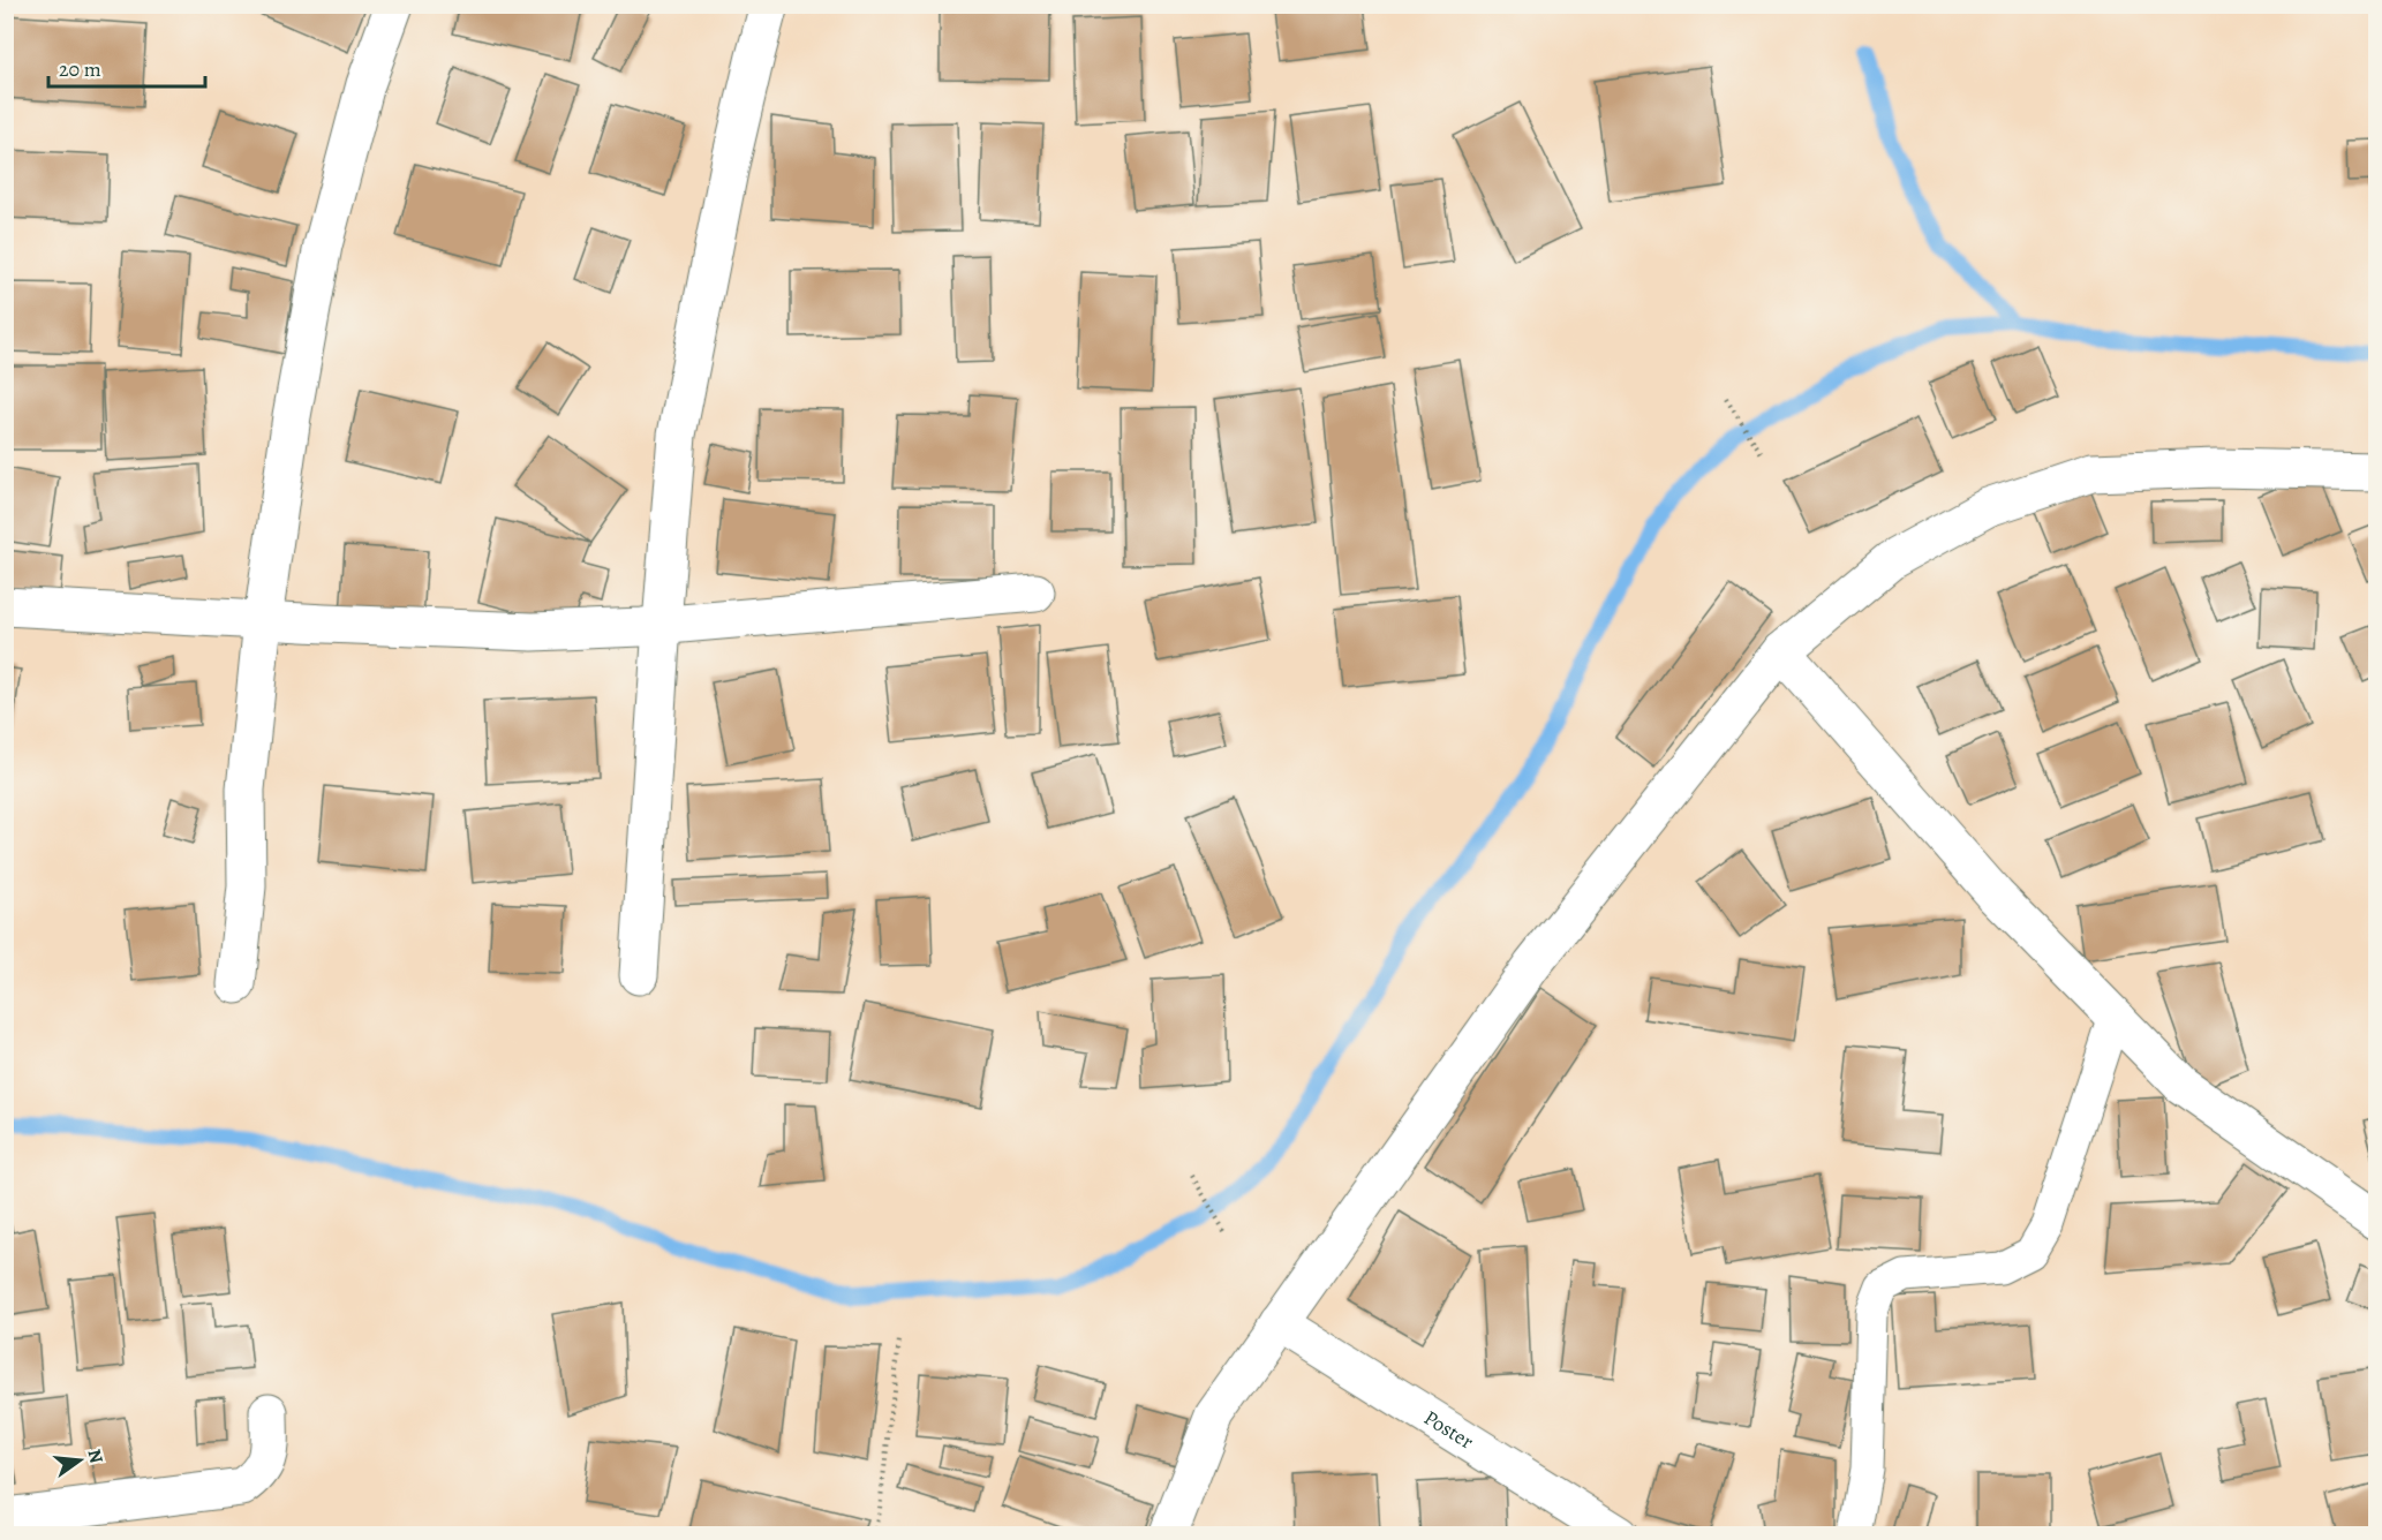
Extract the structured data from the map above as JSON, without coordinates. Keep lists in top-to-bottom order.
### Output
{
  "streets": {
    "street": ["Poster"]
  },
  "scale_bar": "20 m",
  "north": "right"
}
